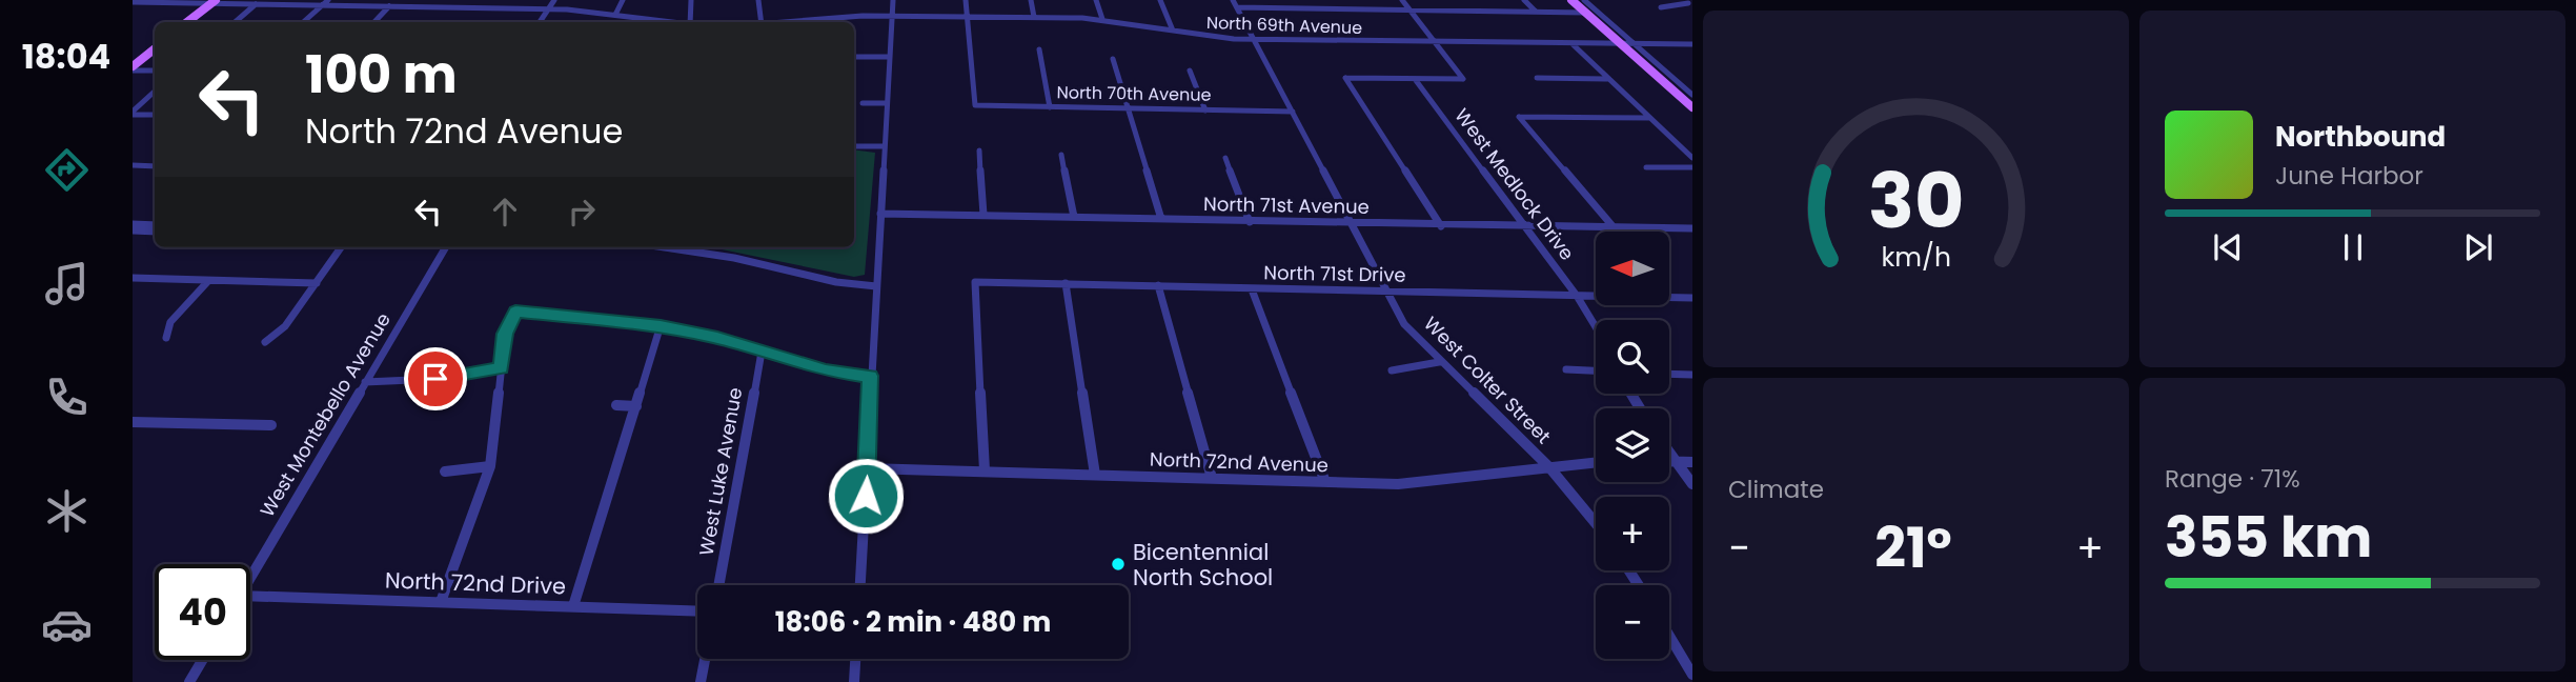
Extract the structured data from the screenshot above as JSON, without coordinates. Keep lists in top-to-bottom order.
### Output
{
  "streets": {
    "street": [
      "North 69th Avenue",
      "North 70th Avenue",
      "West Medlock Drive",
      "North 71st Avenue",
      "North 71st Drive",
      "West Colter Street",
      "West Montebello Avenue",
      "North 72nd Avenue",
      "West Luke Avenue",
      "North 72nd Drive"
    ]
  },
  "crossings": [
    ["North 69th Avenue", "North 70th Avenue"],
    ["North 69th Avenue", "West Colter Street"],
    ["North 70th Avenue", "West Colter Street"],
    ["West Medlock Drive", "North 71st Avenue"],
    ["West Medlock Drive", "North 71st Drive"],
    ["North 71st Avenue", "West Colter Street"],
    ["North 71st Drive", "West Colter Street"],
    ["North 71st Drive", "North 72nd Avenue"],
    ["West Colter Street", "North 72nd Avenue"]
  ],
  "places": ["Bicentennial North School"],
  "north": "left",
  "page": {
    "tabs": "18:04",
    "turn": ["100 m", "North 72nd Avenue"],
    "song": ["Northbound", "June Harbor"],
    "map_buttons": ["+", "−"],
    "tile": [
      "Climate",
      ["Range · 71%", "355 km"]
    ],
    "heat": ["−", "21°", "+"],
    "limit": "40",
    "trip": "18:06 · 2 min · 480 m",
    "gauge": ["30", "km/h"]
  }
}
